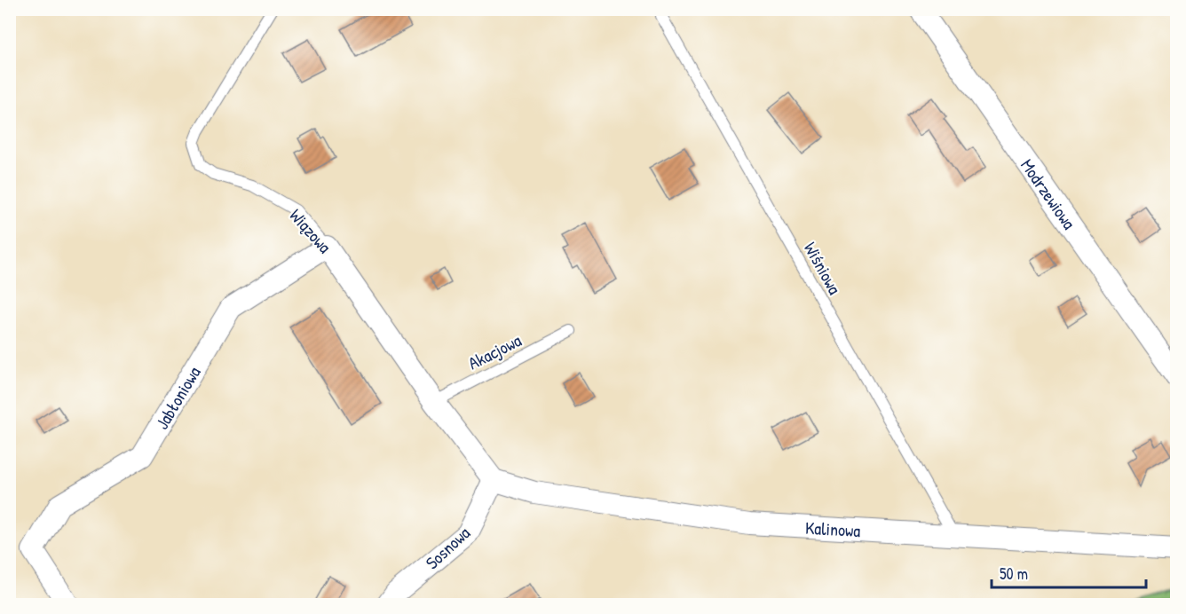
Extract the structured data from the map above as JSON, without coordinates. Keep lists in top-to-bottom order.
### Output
{
  "streets": {
    "street": [
      "Modrzewiowa",
      "Wiązowa",
      "Jabłoniowa",
      "Kalinowa",
      "Sosnowa"
    ],
    "lane": ["Wiśniowa", "Akacjowa"]
  },
  "crossings": [
    ["Wiązowa", "Akacjowa"],
    ["Wiązowa", "Jabłoniowa"],
    ["Wiązowa", "Kalinowa"],
    ["Wiązowa", "Sosnowa"],
    ["Wiśniowa", "Kalinowa"],
    ["Kalinowa", "Sosnowa"]
  ],
  "scale_bar": "50 m"
}
